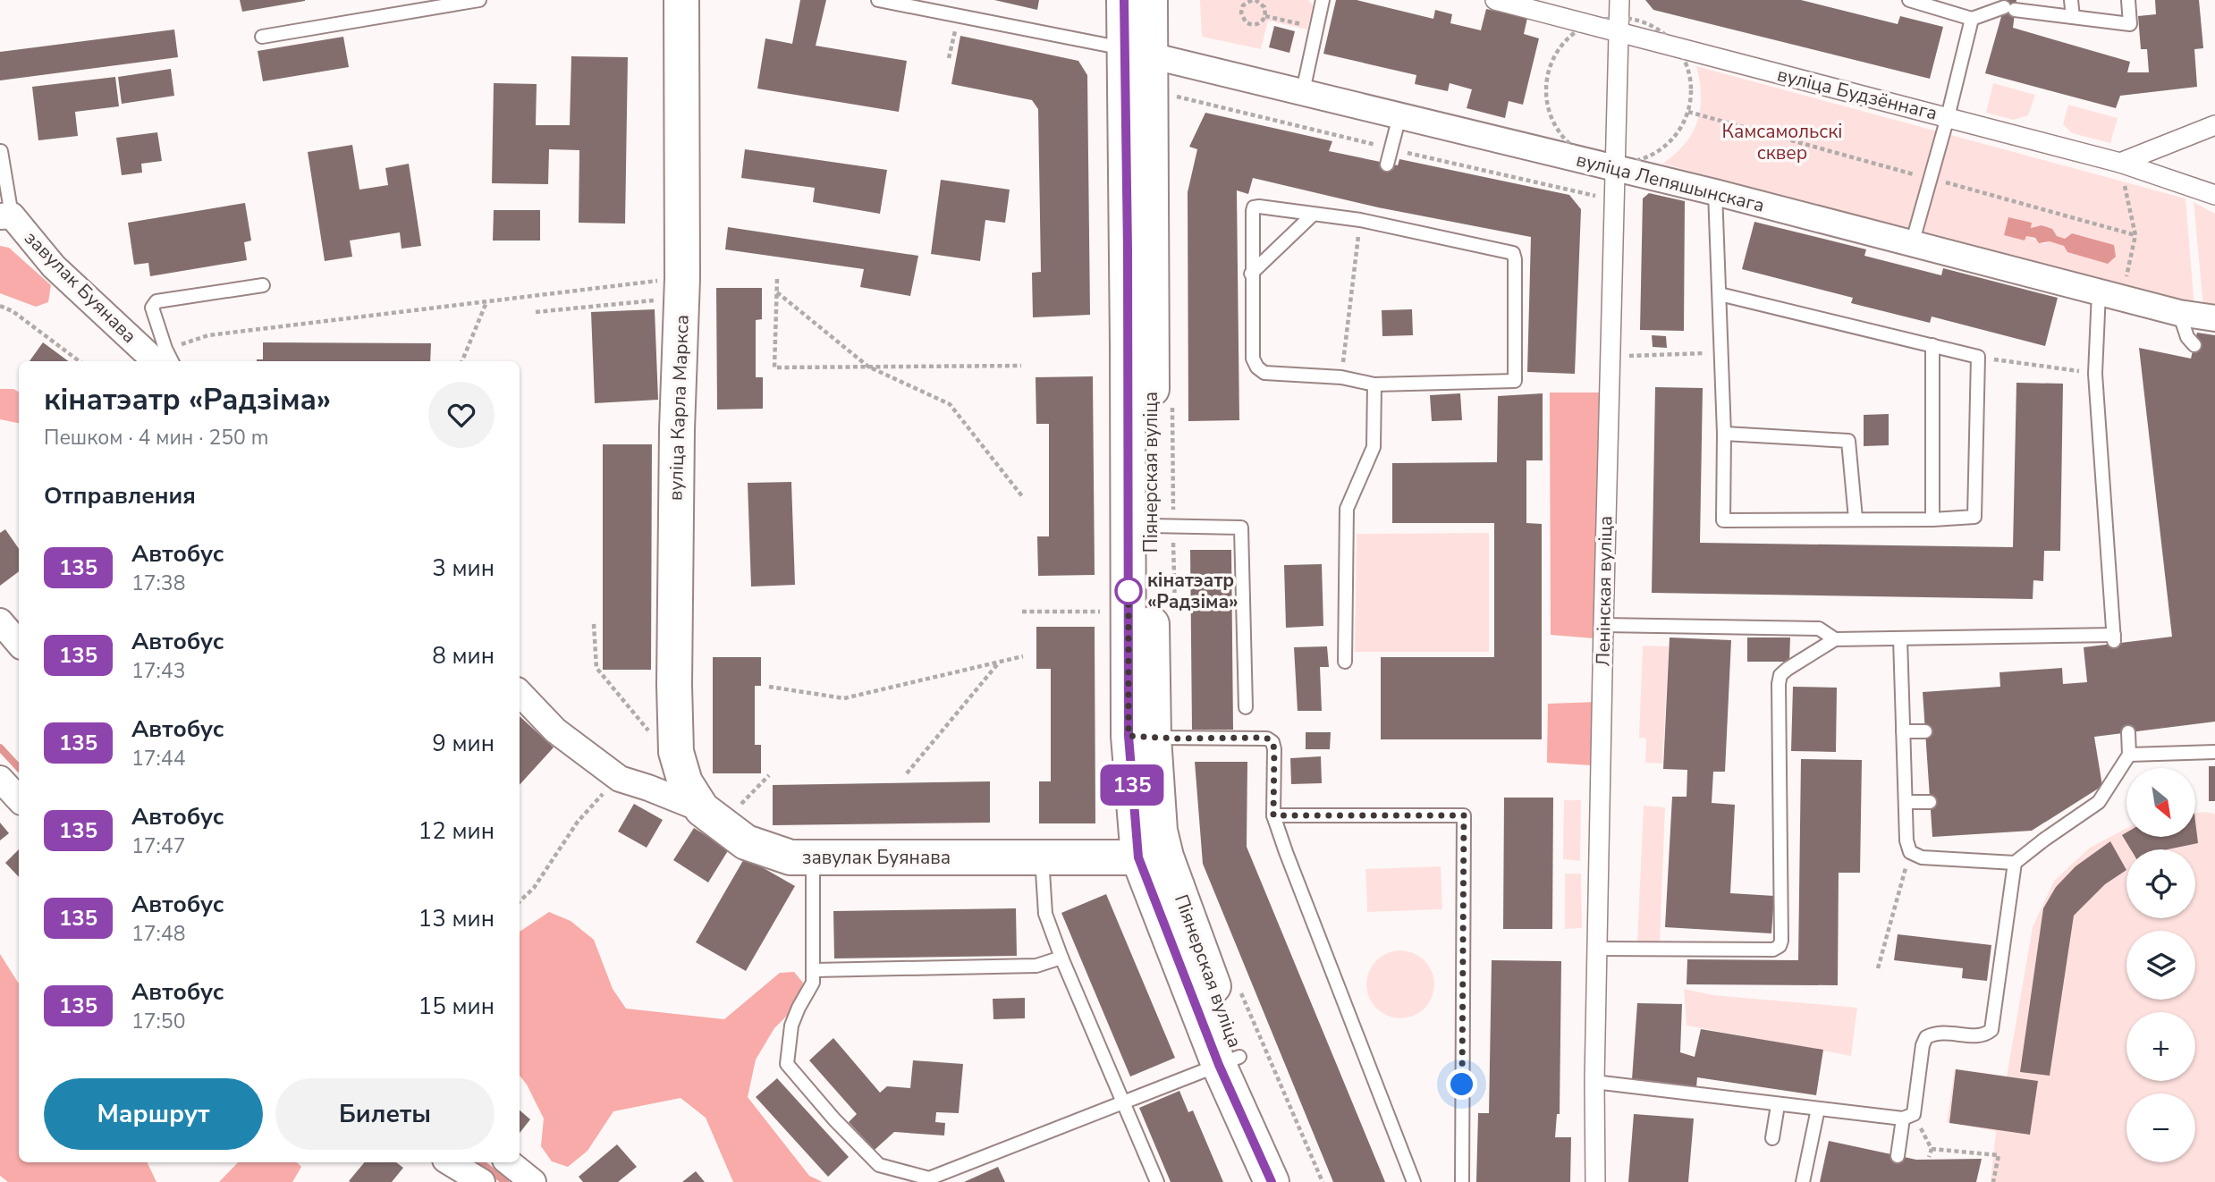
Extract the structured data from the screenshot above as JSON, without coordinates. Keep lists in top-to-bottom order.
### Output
{
  "streets": {
    "main road": ["завулак Буянава", "вуліца Карла Маркса", "Піянерская вуліца"],
    "street": ["вуліца Будзённага", "вуліца Лепяшынскага", "Ленінская вуліца"]
  },
  "crossings": [
    ["вуліца Будзённага", "Ленінская вуліца"],
    ["вуліца Лепяшынскага", "Піянерская вуліца"],
    ["вуліца Лепяшынскага", "Ленінская вуліца"],
    ["завулак Буянава", "вуліца Карла Маркса"],
    ["завулак Буянава", "Піянерская вуліца"]
  ],
  "parks": ["Камсамольскі сквер"],
  "places": ["кінатэатр «Радзіма»"],
  "lines": ["bus line 135"],
  "north": "bottom right",
  "page": {
    "on_map": "135",
    "heading": [
      ["кінатэатр «Радзіма»", "Пешком · 4 мин · 250 m"],
      "Отправления"
    ],
    "list": [
      {
        "mark": "135",
        "name": "Автобус",
        "note": "17:38",
        "value": "3 мин"
      },
      {
        "mark": "135",
        "name": "Автобус",
        "note": "17:43",
        "value": "8 мин"
      },
      {
        "mark": "135",
        "name": "Автобус",
        "note": "17:44",
        "value": "9 мин"
      },
      {
        "mark": "135",
        "name": "Автобус",
        "note": "17:47",
        "value": "12 мин"
      },
      {
        "mark": "135",
        "name": "Автобус",
        "note": "17:48",
        "value": "13 мин"
      },
      {
        "mark": "135",
        "name": "Автобус",
        "note": "17:50",
        "value": "15 мин"
      }
    ],
    "map_buttons": ["+", "−"],
    "buttons": ["Маршрут", "Билеты"]
  }
}
